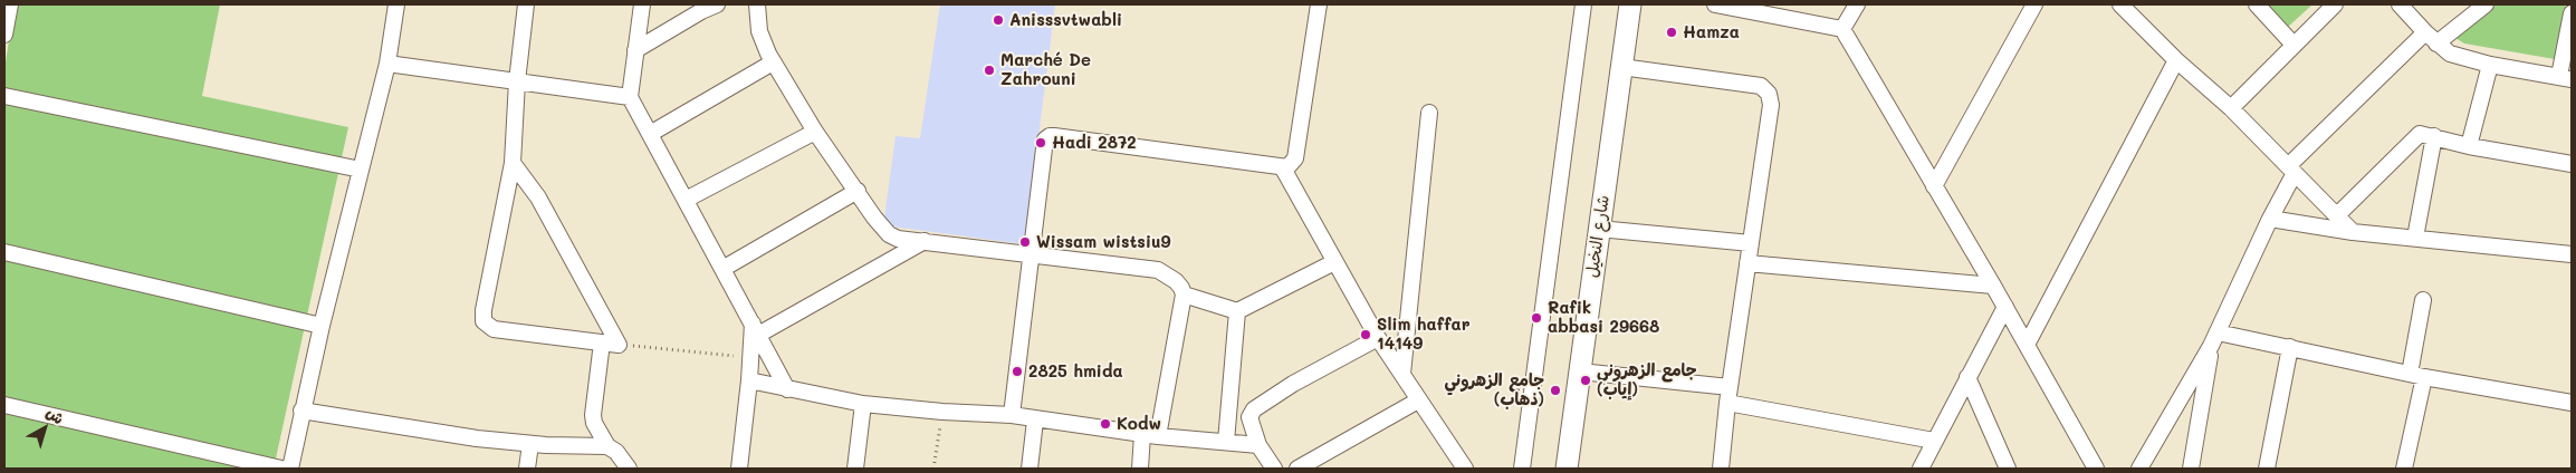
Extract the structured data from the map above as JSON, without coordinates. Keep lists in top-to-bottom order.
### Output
{
  "streets": {
    "main road": ["شارع النخيل"]
  },
  "places": [
    "Anisssvtwabli",
    "Hamza",
    "Marché De Zahrouni",
    "Hadi 2872",
    "Wissam wistsiu9",
    "Rafik abbasi 29668",
    "Slim haffar 14149",
    "2825 hmida",
    "جامع الزهروني (إياب)",
    "جامع الزهروني (ذهاب)",
    "Kodw"
  ],
  "north": "top right"
}
